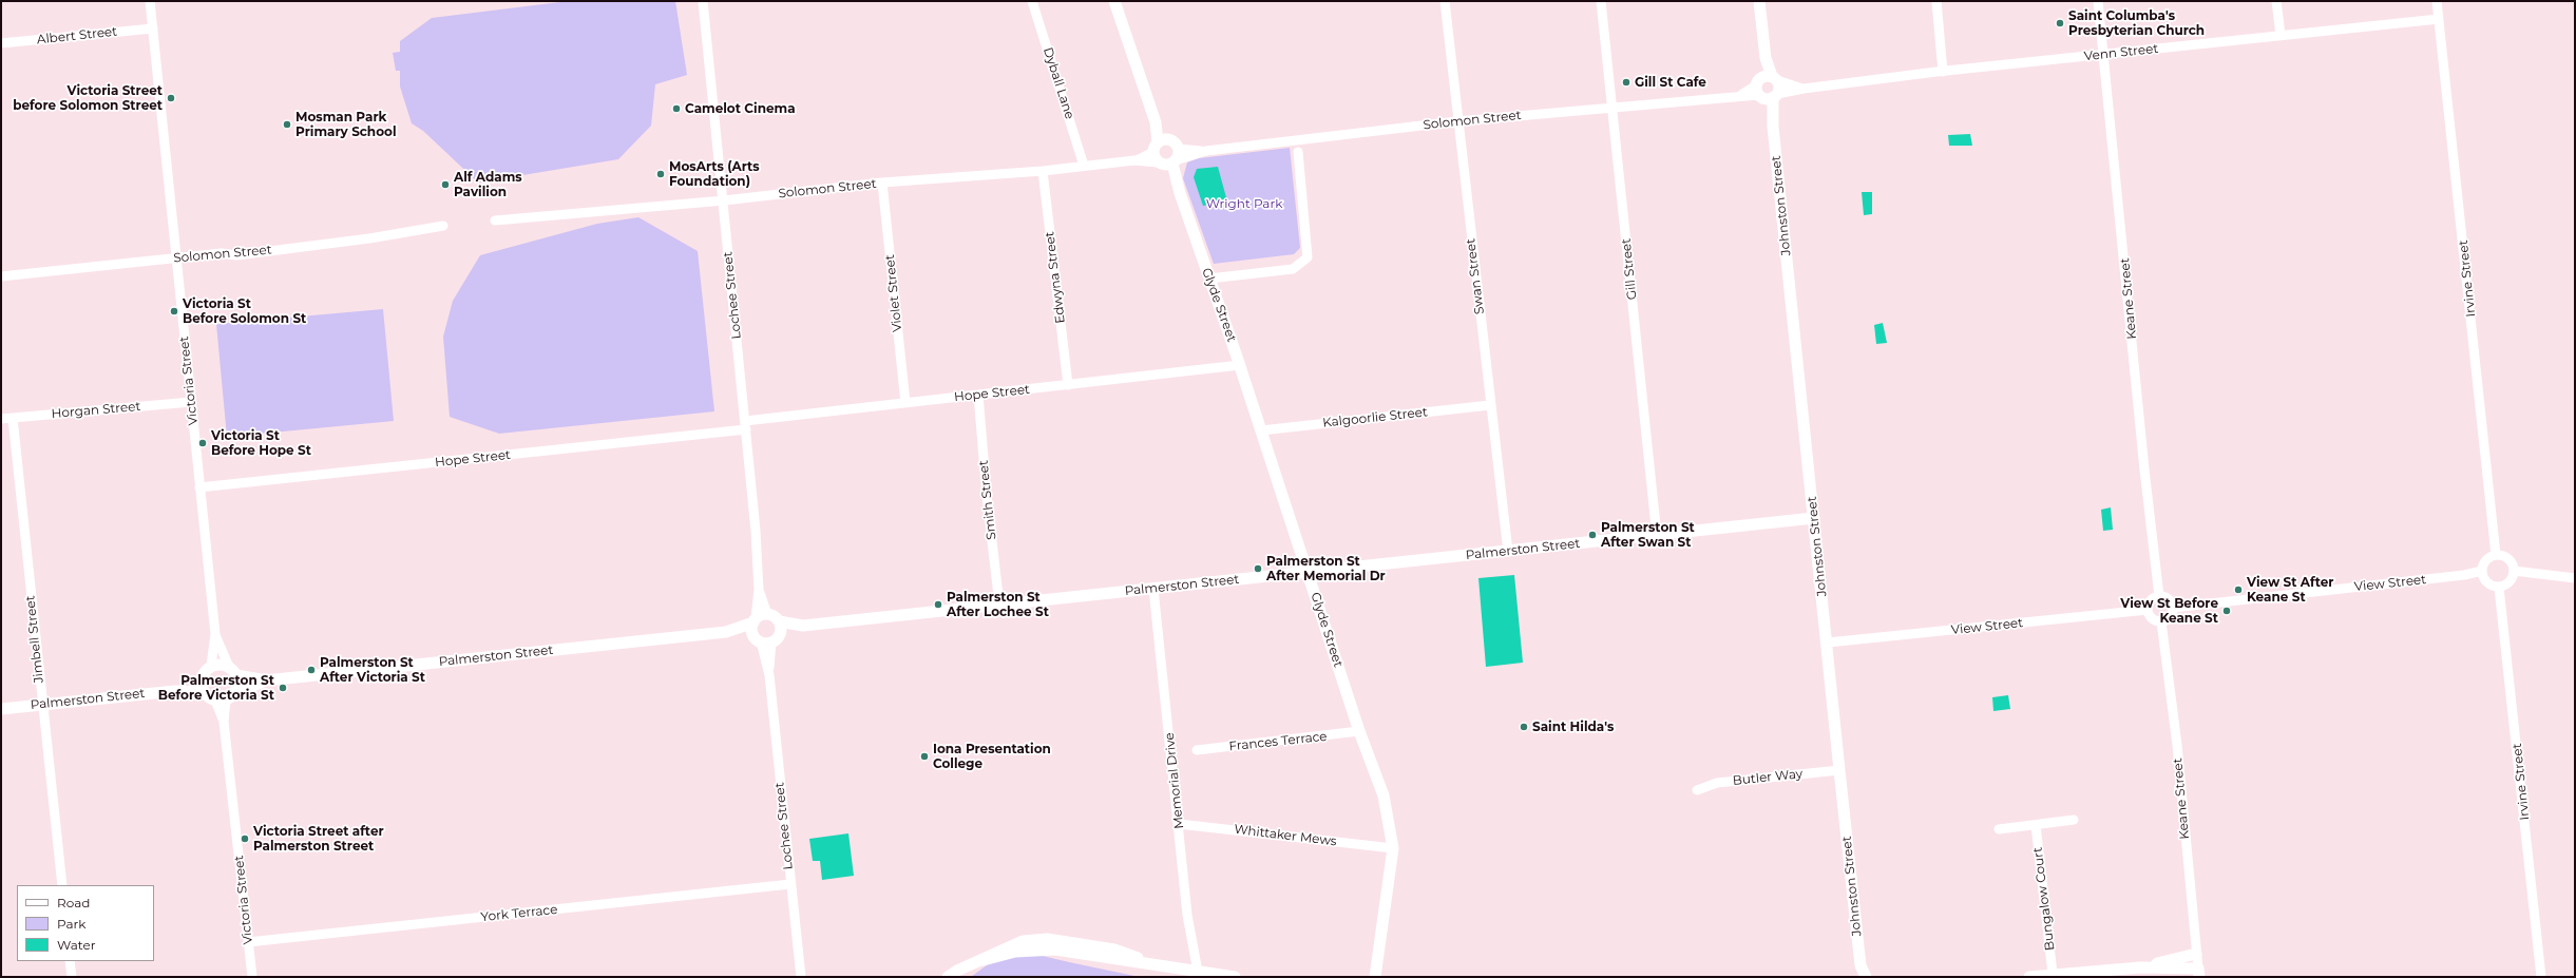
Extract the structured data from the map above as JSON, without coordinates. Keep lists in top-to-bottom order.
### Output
{
  "streets": {
    "street": [
      "Albert Street",
      "Venn Street",
      "Dyball Lane",
      "Solomon Street",
      "Johnston Street",
      "Gill Street",
      "Swan Street",
      "Edwyna Street",
      "Irvine Street",
      "Violet Street",
      "Lochee Street",
      "Keane Street",
      "Glyde Street",
      "Victoria Street",
      "Hope Street",
      "Horgan Street",
      "Kalgoorlie Street",
      "Smith Street",
      "Palmerston Street",
      "View Street",
      "Jimbell Street",
      "Frances Terrace",
      "Butler Way",
      "Memorial Drive",
      "Whittaker Mews",
      "Bungalow Court",
      "York Terrace"
    ]
  },
  "crossings": [
    ["Albert Street", "Victoria Street"],
    ["Venn Street", "Solomon Street"],
    ["Venn Street", "Johnston Street"],
    ["Venn Street", "Irvine Street"],
    ["Venn Street", "Keane Street"],
    ["Dyball Lane", "Solomon Street"],
    ["Solomon Street", "Johnston Street"],
    ["Solomon Street", "Gill Street"],
    ["Solomon Street", "Swan Street"],
    ["Solomon Street", "Edwyna Street"],
    ["Solomon Street", "Violet Street"],
    ["Solomon Street", "Lochee Street"],
    ["Solomon Street", "Glyde Street"],
    ["Solomon Street", "Victoria Street"],
    ["Johnston Street", "Palmerston Street"],
    ["Johnston Street", "View Street"],
    ["Johnston Street", "Butler Way"],
    ["Gill Street", "Palmerston Street"],
    ["Swan Street", "Kalgoorlie Street"],
    ["Swan Street", "Palmerston Street"],
    ["Edwyna Street", "Hope Street"],
    ["Irvine Street", "View Street"],
    ["Violet Street", "Hope Street"],
    ["Lochee Street", "Hope Street"],
    ["Lochee Street", "Palmerston Street"],
    ["Lochee Street", "York Terrace"],
    ["Keane Street", "View Street"],
    ["Glyde Street", "Hope Street"],
    ["Glyde Street", "Kalgoorlie Street"],
    ["Glyde Street", "Palmerston Street"],
    ["Glyde Street", "Frances Terrace"],
    ["Glyde Street", "Whittaker Mews"],
    ["Victoria Street", "Hope Street"],
    ["Victoria Street", "Horgan Street"],
    ["Victoria Street", "Palmerston Street"],
    ["Victoria Street", "York Terrace"],
    ["Hope Street", "Smith Street"],
    ["Horgan Street", "Jimbell Street"],
    ["Smith Street", "Palmerston Street"],
    ["Palmerston Street", "Jimbell Street"],
    ["Palmerston Street", "Memorial Drive"],
    ["Memorial Drive", "Whittaker Mews"]
  ],
  "parks": ["Wright Park"],
  "places": [
    "Saint Columba's Presbyterian Church",
    "Gill St Cafe",
    "Victoria Street before Solomon Street",
    "Camelot Cinema",
    "Mosman Park Primary School",
    "MosArts (Arts Foundation)",
    "Alf Adams Pavilion",
    "Victoria St Before Solomon St",
    "Victoria St Before Hope St",
    "Palmerston St After Swan St",
    "Palmerston St After Memorial Dr",
    "View St After Keane St",
    "Palmerston St After Lochee St",
    "View St Before Keane St",
    "Palmerston St After Victoria St",
    "Palmerston St Before Victoria St",
    "Saint Hilda's",
    "Iona Presentation College",
    "Victoria Street after Palmerston Street"
  ],
  "legend": ["Road", "Park", "Water"]
}
